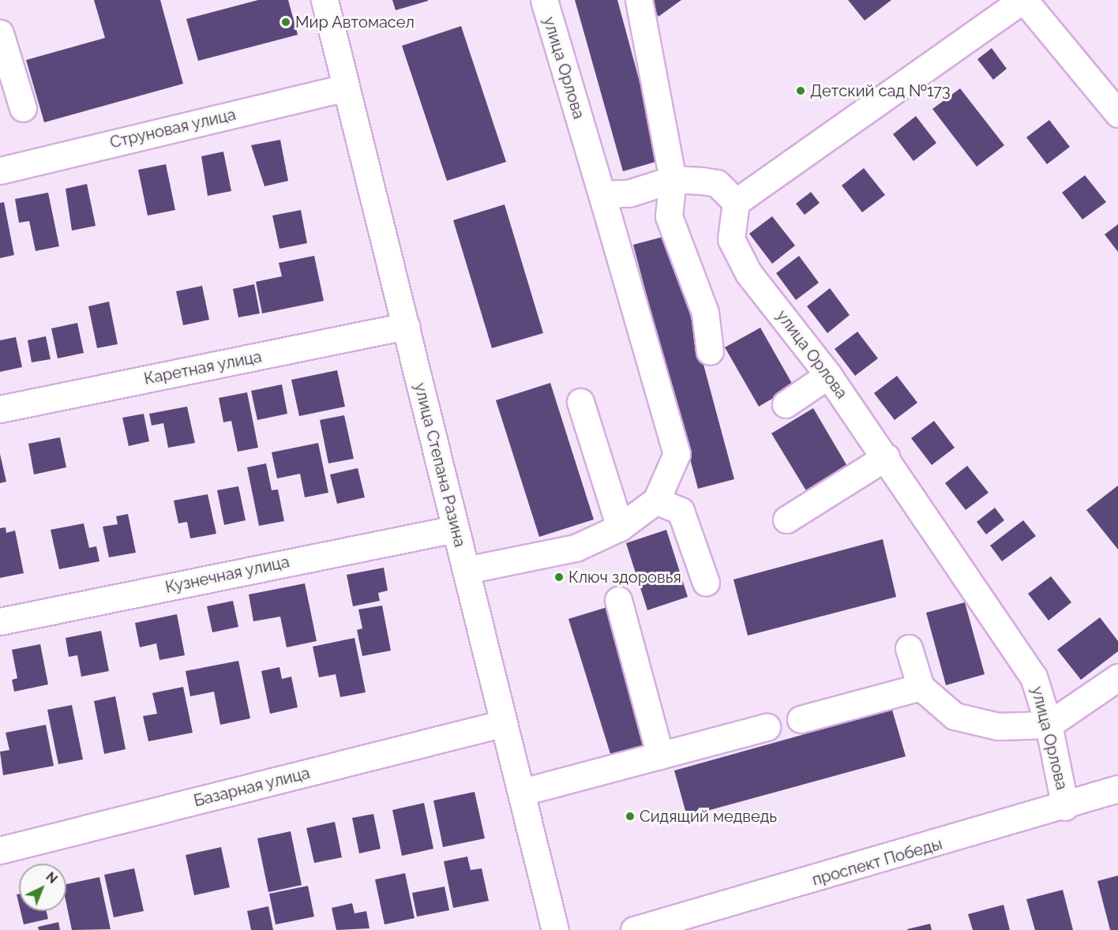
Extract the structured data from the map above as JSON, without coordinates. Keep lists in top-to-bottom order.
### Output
{
  "streets": {
    "street": [
      "улица Орлова",
      "Струновая улица",
      "Каретная улица",
      "улица Степана Разина",
      "Кузнечная улица",
      "Базарная улица",
      "проспект Победы"
    ]
  },
  "crossings": [
    ["улица Орлова", "проспект Победы"],
    ["Струновая улица", "улица Степана Разина"],
    ["Каретная улица", "улица Степана Разина"],
    ["улица Степана Разина", "Кузнечная улица"],
    ["улица Степана Разина", "Базарная улица"]
  ],
  "places": [
    "Мир Автомасел",
    "Детский сад №173",
    "Ключ здоровья",
    "Сидящий медведь"
  ],
  "north": "top right"
}
